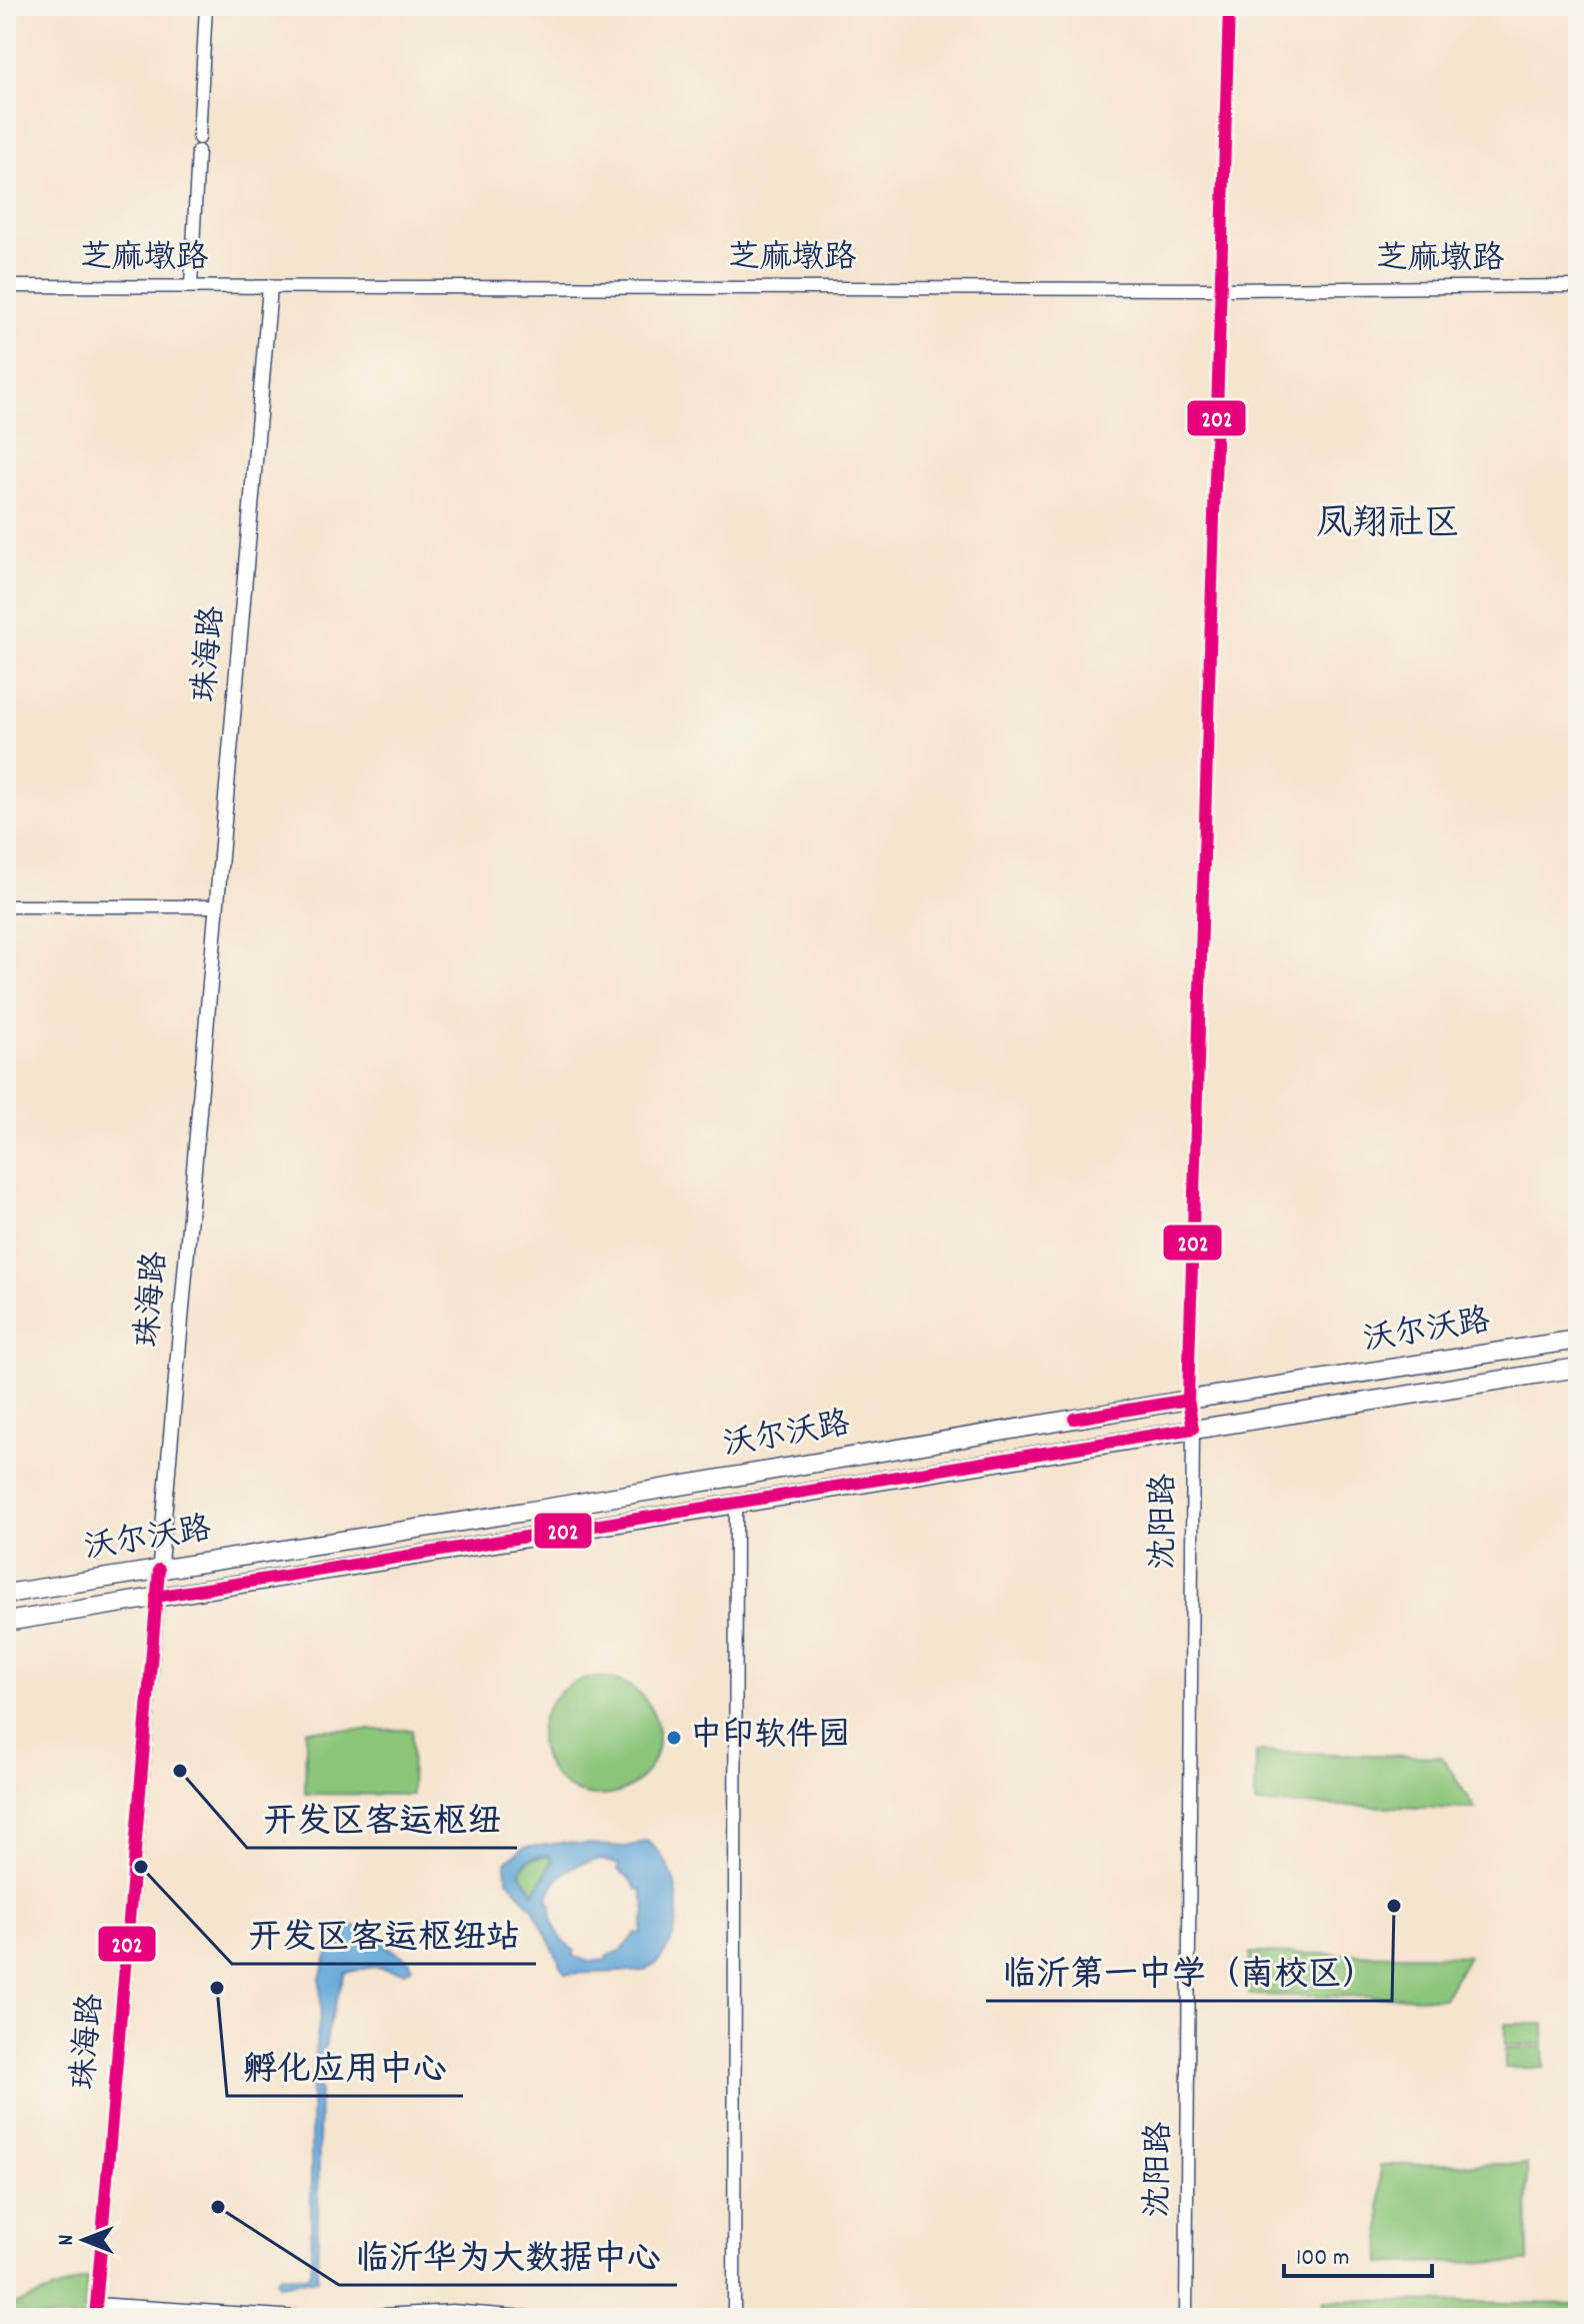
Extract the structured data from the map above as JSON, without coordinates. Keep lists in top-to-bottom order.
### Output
{
  "streets": {
    "highway": ["沃尔沃路"],
    "main road": ["珠海路"],
    "street": ["芝麻墩路", "沈阳路"]
  },
  "crossings": [
    ["芝麻墩路", "珠海路"],
    ["芝麻墩路", "沈阳路"],
    ["珠海路", "沃尔沃路"],
    ["沃尔沃路", "沈阳路"]
  ],
  "districts": ["凤翔社区"],
  "places": [
    "中印软件园",
    "开发区客运枢纽",
    "开发区客运枢纽站",
    "临沂第一中学（南校区）",
    "孵化应用中心",
    "临沂华为大数据中心"
  ],
  "lines": ["transit line 202"],
  "scale_bar": "100 m",
  "north": "left"
}
